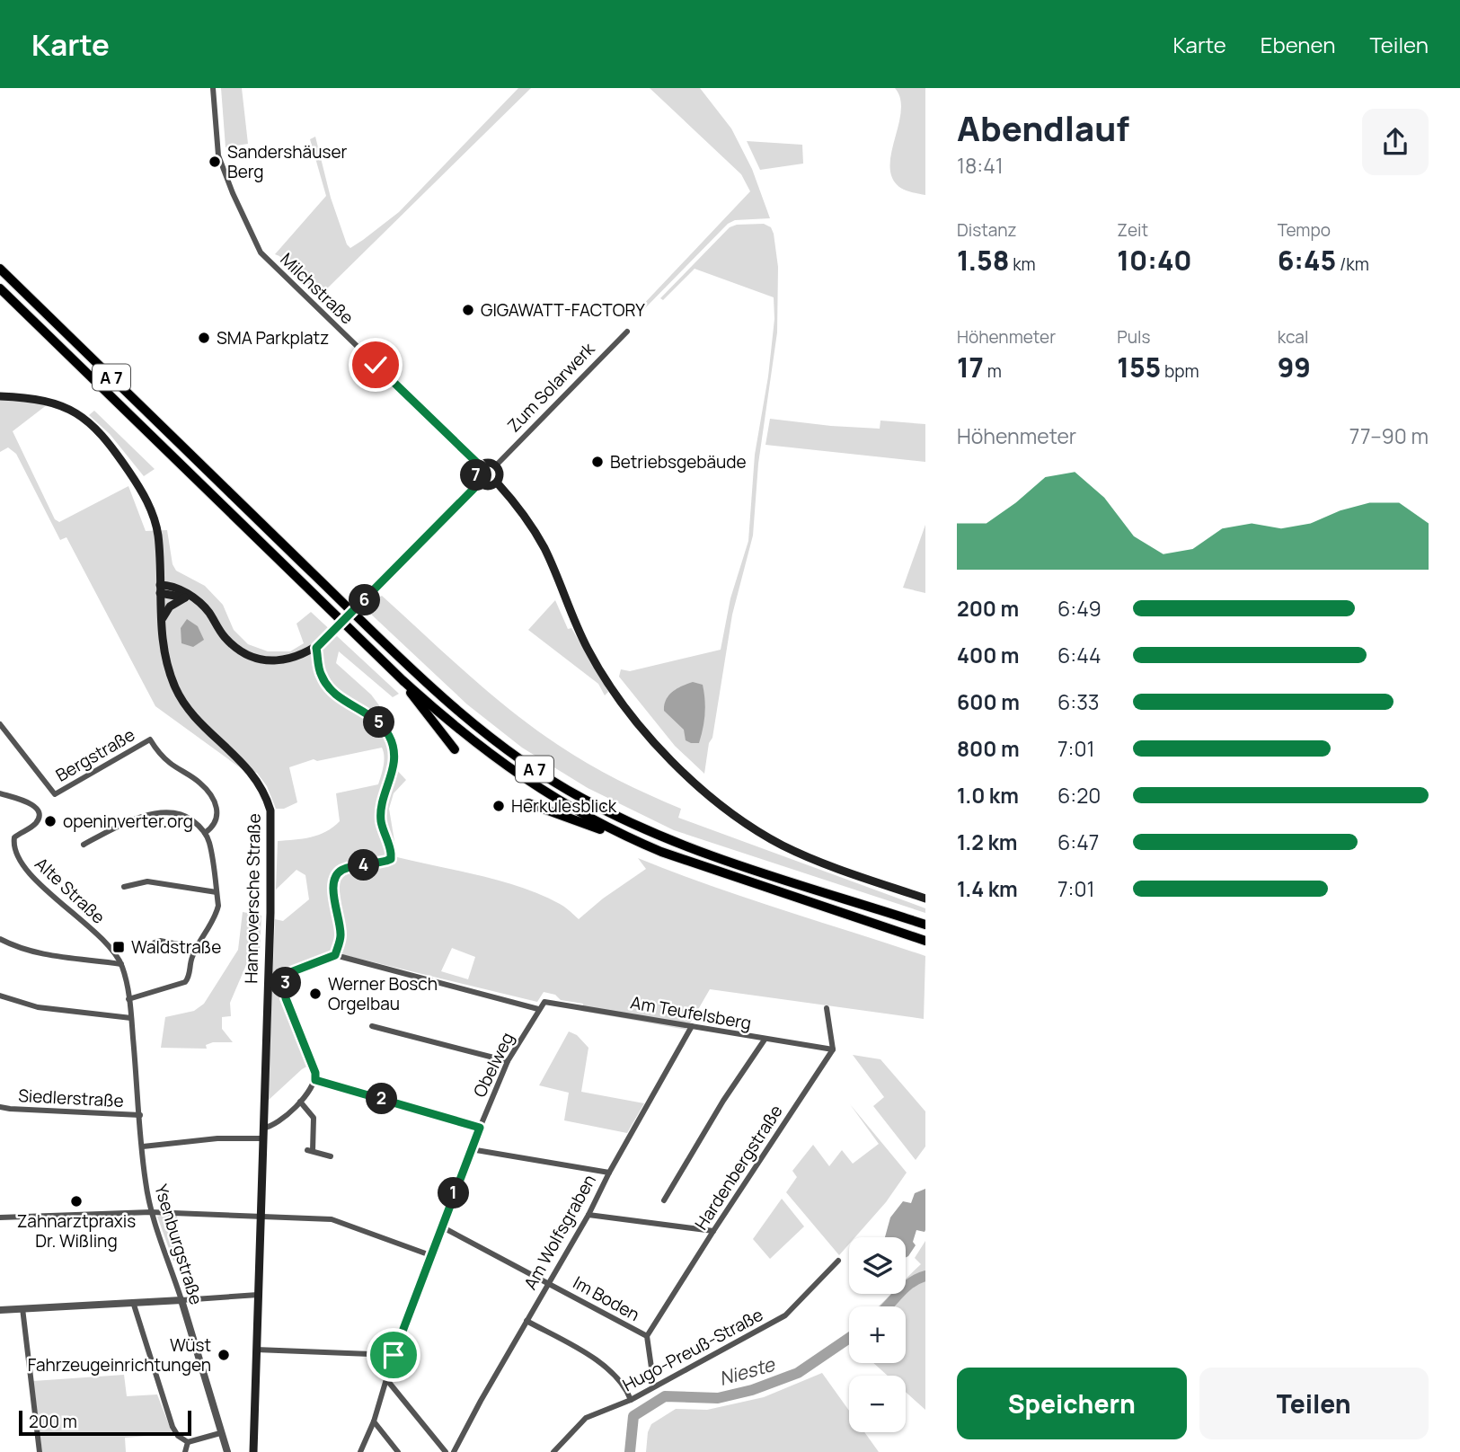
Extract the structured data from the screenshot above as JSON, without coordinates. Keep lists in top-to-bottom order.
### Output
{
  "streets": {
    "highway": ["A 7"],
    "main road": ["Hannoversche Straße"],
    "street": [
      "Milchstraße",
      "Zum Solarwerk",
      "Bergstraße",
      "Alte Straße",
      "Am Teufelsberg",
      "Obelweg",
      "Siedlerstraße",
      "Hardenbergstraße",
      "Am Wolfsgraben",
      "Ysenburgstraße",
      "Im Boden",
      "Hugo-Preuß-Straße"
    ]
  },
  "crossings": [
    ["Milchstraße", "Zum Solarwerk"],
    ["Alte Straße", "Ysenburgstraße"],
    ["Am Teufelsberg", "Obelweg"],
    ["Am Teufelsberg", "Hardenbergstraße"],
    ["Am Teufelsberg", "Am Wolfsgraben"],
    ["Obelweg", "Im Boden"],
    ["Siedlerstraße", "Ysenburgstraße"],
    ["Hardenbergstraße", "Im Boden"],
    ["Am Wolfsgraben", "Im Boden"],
    ["Im Boden", "Hugo-Preuß-Straße"]
  ],
  "water": ["Nieste"],
  "places": {
    "other": [
      "Sandershäuser Berg",
      "GIGAWATT-FACTORY",
      "SMA Parkplatz",
      "Betriebsgebäude",
      "Herkulesblick",
      "openinverter.org",
      "Werner Bosch Orgelbau",
      "Zahnarztpraxis Dr. Wißling",
      "Wüst Fahrzeugeinrichtungen"
    ],
    "transit": ["Waldstraße"]
  },
  "scale_bar": "200 m",
  "page": {
    "header": "Karte",
    "nav": ["Karte", "Ebenen", "Teilen"],
    "heading": ["Abendlauf", "18:41"],
    "stats": [
      ["Distanz", "1.58 km"],
      ["Zeit", "10:40"],
      ["Tempo", "6:45 /km"],
      ["Höhenmeter", "17 m"],
      ["Puls", "155 bpm"],
      ["kcal", "99"]
    ],
    "chart": ["Höhenmeter", "77–90 m"],
    "pins": [
      "7",
      "6",
      "5",
      "4",
      "3",
      "2",
      "1"
    ],
    "list": [
      {
        "name": "200 m",
        "note": "6:49"
      },
      {
        "name": "400 m",
        "note": "6:44"
      },
      {
        "name": "600 m",
        "note": "6:33"
      },
      {
        "name": "800 m",
        "note": "7:01"
      },
      {
        "name": "1.0 km",
        "note": "6:20"
      },
      {
        "name": "1.2 km",
        "note": "6:47"
      },
      {
        "name": "1.4 km",
        "note": "7:01"
      }
    ],
    "map_buttons": ["+", "−"],
    "buttons": ["Speichern", "Teilen"],
    "scale": "200 m"
  }
}
